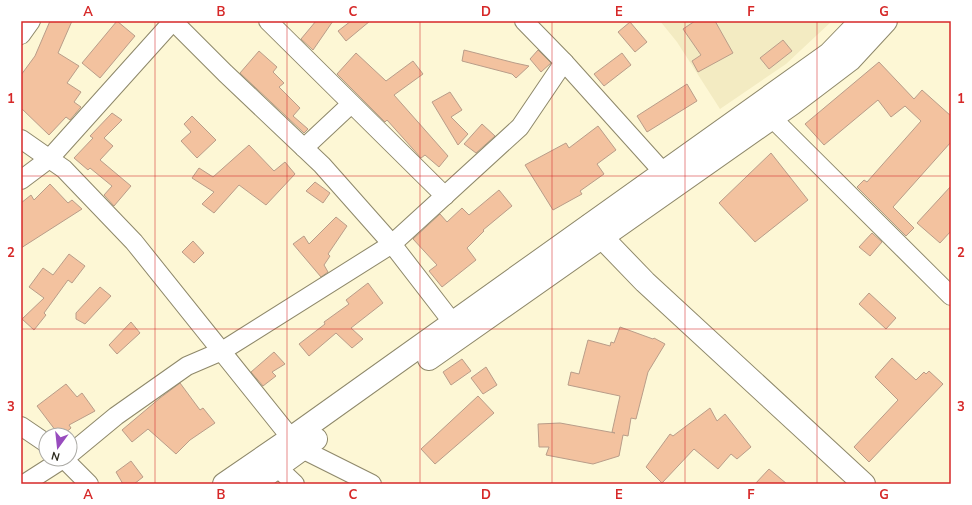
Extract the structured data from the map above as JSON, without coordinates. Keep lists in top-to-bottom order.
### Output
{
  "north": "bottom",
  "grid": {
    "columns": [
      "A",
      "B",
      "C",
      "D",
      "E",
      "F",
      "G"
    ],
    "rows": ["1", "2", "3"]
  }
}
